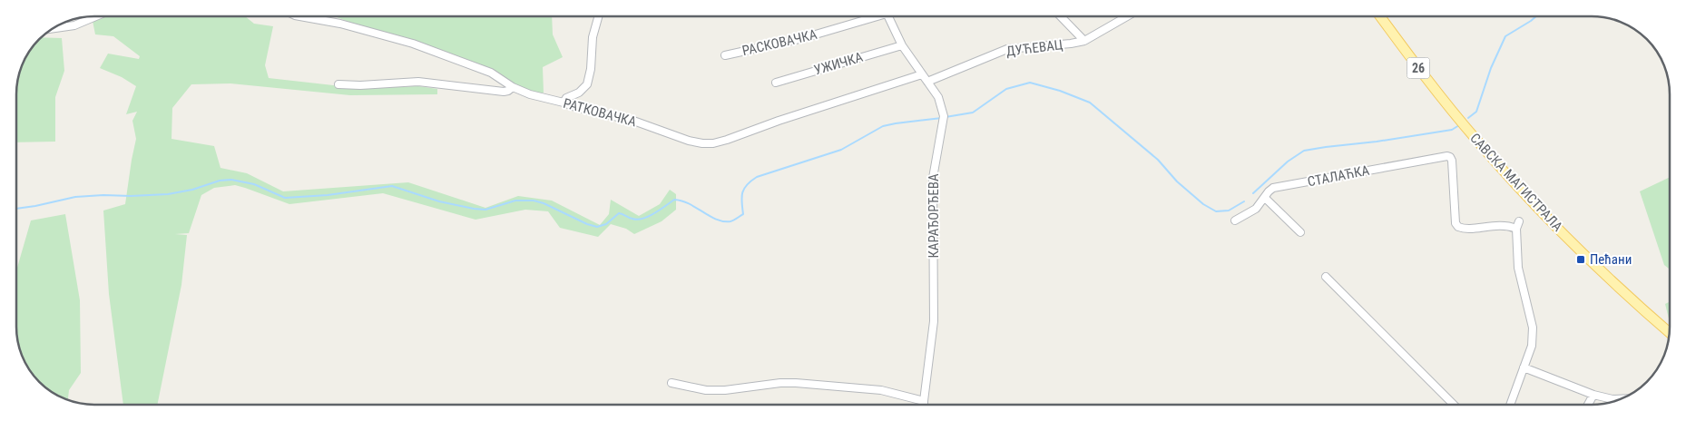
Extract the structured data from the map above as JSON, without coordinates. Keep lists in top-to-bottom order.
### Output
{
  "streets": {
    "main road": ["26", "САВСКА МАГИСТРАЛА"],
    "street": [
      "РАСКОВАЧКА",
      "ДУЋЕВАЦ",
      "УЖИЧКА",
      "РАТКОВАЧКА",
      "СТАЛАЋКА",
      "КАРАЂОРЂЕВА"
    ]
  },
  "crossings": [
    ["ДУЋЕВАЦ", "КАРАЂОРЂЕВА"],
    ["УЖИЧКА", "КАРАЂОРЂЕВА"],
    ["РАТКОВАЧКА", "КАРАЂОРЂЕВА"]
  ],
  "places": {
    "transit": ["Пећани"]
  }
}
